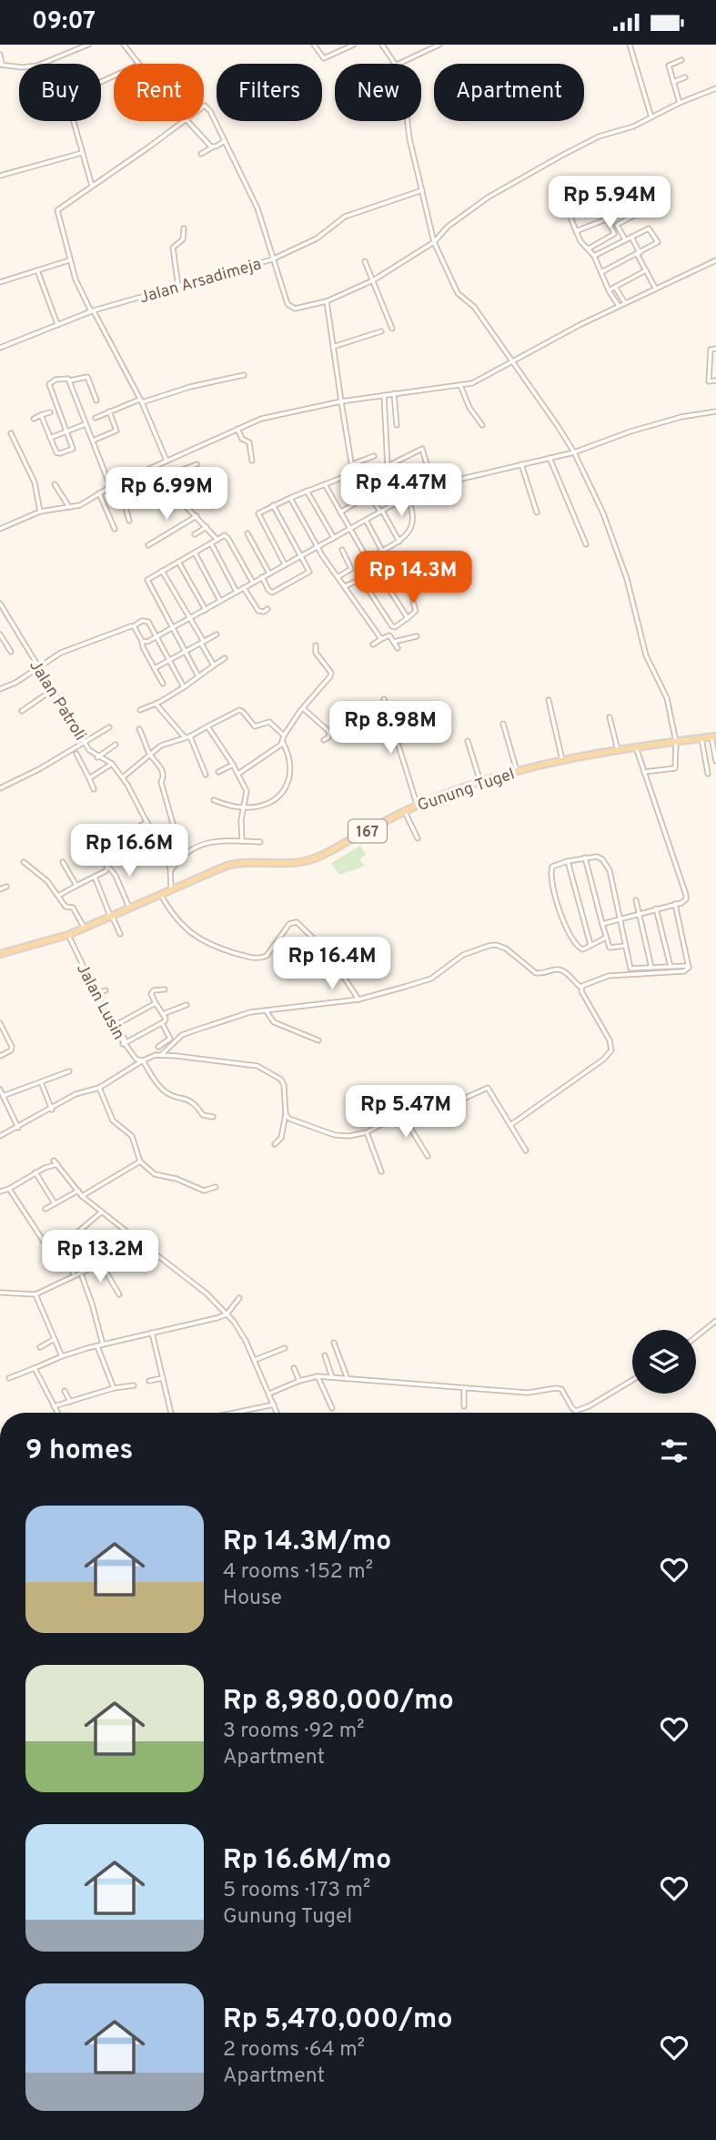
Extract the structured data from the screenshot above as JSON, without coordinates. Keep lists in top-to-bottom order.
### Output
{
  "streets": {
    "main road": ["Gunung Tugel", "167"],
    "street": ["Jalan Arsadimeja", "Jalan Patroli", "Jalan Lusin"]
  },
  "crossings": [
    ["Jalan Patroli", "Gunung Tugel"],
    ["Gunung Tugel", "Jalan Lusin"]
  ],
  "page": {
    "status": "09:07",
    "chip": [
      "Buy",
      "Rent",
      "Filters",
      "New",
      "Apartment"
    ],
    "price": [
      "Rp 5.94M",
      "Rp 4.47M",
      "Rp 6.99M",
      "Rp 14.3M",
      "Rp 8.98M",
      "Rp 16.6M",
      "Rp 16.4M",
      "Rp 5.47M",
      "Rp 13.2M"
    ],
    "heading": "9 homes",
    "list": [
      {
        "name": "Rp 14.3M/mo",
        "note": "4 rooms · 152 m² · House"
      },
      {
        "name": "Rp 8,980,000/mo",
        "note": "3 rooms · 92 m² · Apartment"
      },
      {
        "name": "Rp 16.6M/mo",
        "note": "5 rooms · 173 m² · Gunung Tugel"
      },
      {
        "name": "Rp 5,470,000/mo",
        "note": "2 rooms · 64 m² · Apartment"
      }
    ]
  }
}
